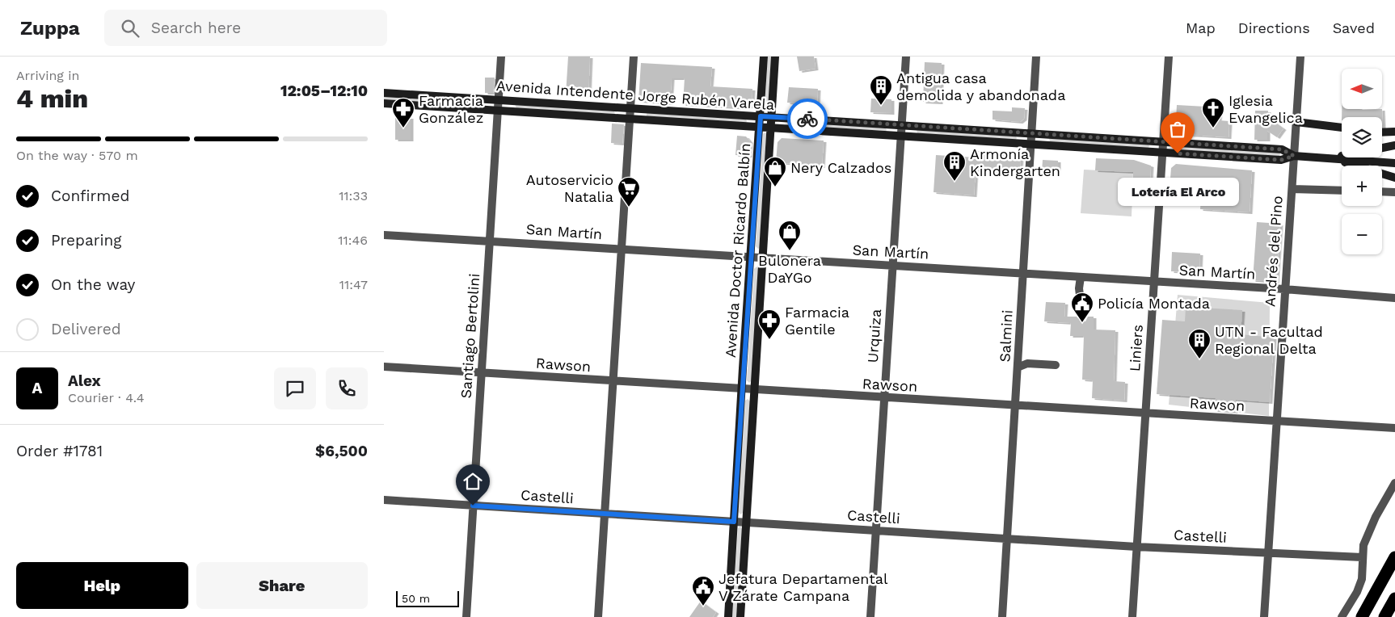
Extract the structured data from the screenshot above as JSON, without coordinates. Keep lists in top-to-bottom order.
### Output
{
  "streets": {
    "main road": ["Avenida Intendente Jorge Rubén Varela", "Avenida Doctor Ricardo Balbín"],
    "street": [
      "San Martín",
      "Andrés del Pino",
      "Santiago Bertolini",
      "Urquiza",
      "Salmini",
      "Liniers",
      "Rawson",
      "Castelli"
    ]
  },
  "crossings": [
    ["Avenida Intendente Jorge Rubén Varela", "Avenida Doctor Ricardo Balbín"],
    ["Avenida Intendente Jorge Rubén Varela", "Andrés del Pino"],
    ["Avenida Intendente Jorge Rubén Varela", "Santiago Bertolini"],
    ["Avenida Intendente Jorge Rubén Varela", "Urquiza"],
    ["Avenida Intendente Jorge Rubén Varela", "Salmini"],
    ["Avenida Intendente Jorge Rubén Varela", "Liniers"],
    ["San Martín", "Avenida Doctor Ricardo Balbín"],
    ["San Martín", "Andrés del Pino"],
    ["San Martín", "Santiago Bertolini"],
    ["San Martín", "Urquiza"],
    ["San Martín", "Salmini"],
    ["San Martín", "Liniers"],
    ["Avenida Doctor Ricardo Balbín", "Rawson"],
    ["Avenida Doctor Ricardo Balbín", "Castelli"],
    ["Andrés del Pino", "Rawson"],
    ["Andrés del Pino", "Castelli"],
    ["Santiago Bertolini", "Rawson"],
    ["Santiago Bertolini", "Castelli"],
    ["Urquiza", "Rawson"],
    ["Urquiza", "Castelli"],
    ["Salmini", "Rawson"],
    ["Salmini", "Castelli"],
    ["Liniers", "Rawson"],
    ["Liniers", "Castelli"]
  ],
  "places": {
    "building": ["Antigua casa demolida y abandonada", "Armonía Kindergarten", "UTN - Facultad Regional Delta"],
    "pharmacy": ["Farmacia González", "Farmacia Gentile"],
    "church": ["Iglesia Evangelica"],
    "other": ["Lotería El Arco"],
    "shop": ["Nery Calzados", "Bulonera DaYGo"],
    "supermarket": ["Autoservicio Natalia"],
    "public building": ["Policía Montada", "Jefatura Departamental V Zárate Campana"]
  },
  "scale_bar": "50 m",
  "north": "left",
  "page": {
    "header": "Zuppa",
    "search": "Search here",
    "nav": ["Map", "Directions", "Saved"],
    "heading": ["4 min", "Arriving in", "12:05–12:10"],
    "panel": [
      "Alex",
      "Courier · 4.4",
      "Order #1781",
      "$6,500"
    ],
    "map_buttons": ["+", "−"],
    "bar": "On the way · 570 m",
    "list": [
      ["Confirmed", "11:33"],
      ["Preparing", "11:46"],
      ["On the way", "11:47"],
      "Delivered"
    ],
    "bubble": "Lotería El Arco",
    "round": "A",
    "buttons": ["Help", "Share"],
    "scale": "50 m"
  }
}
